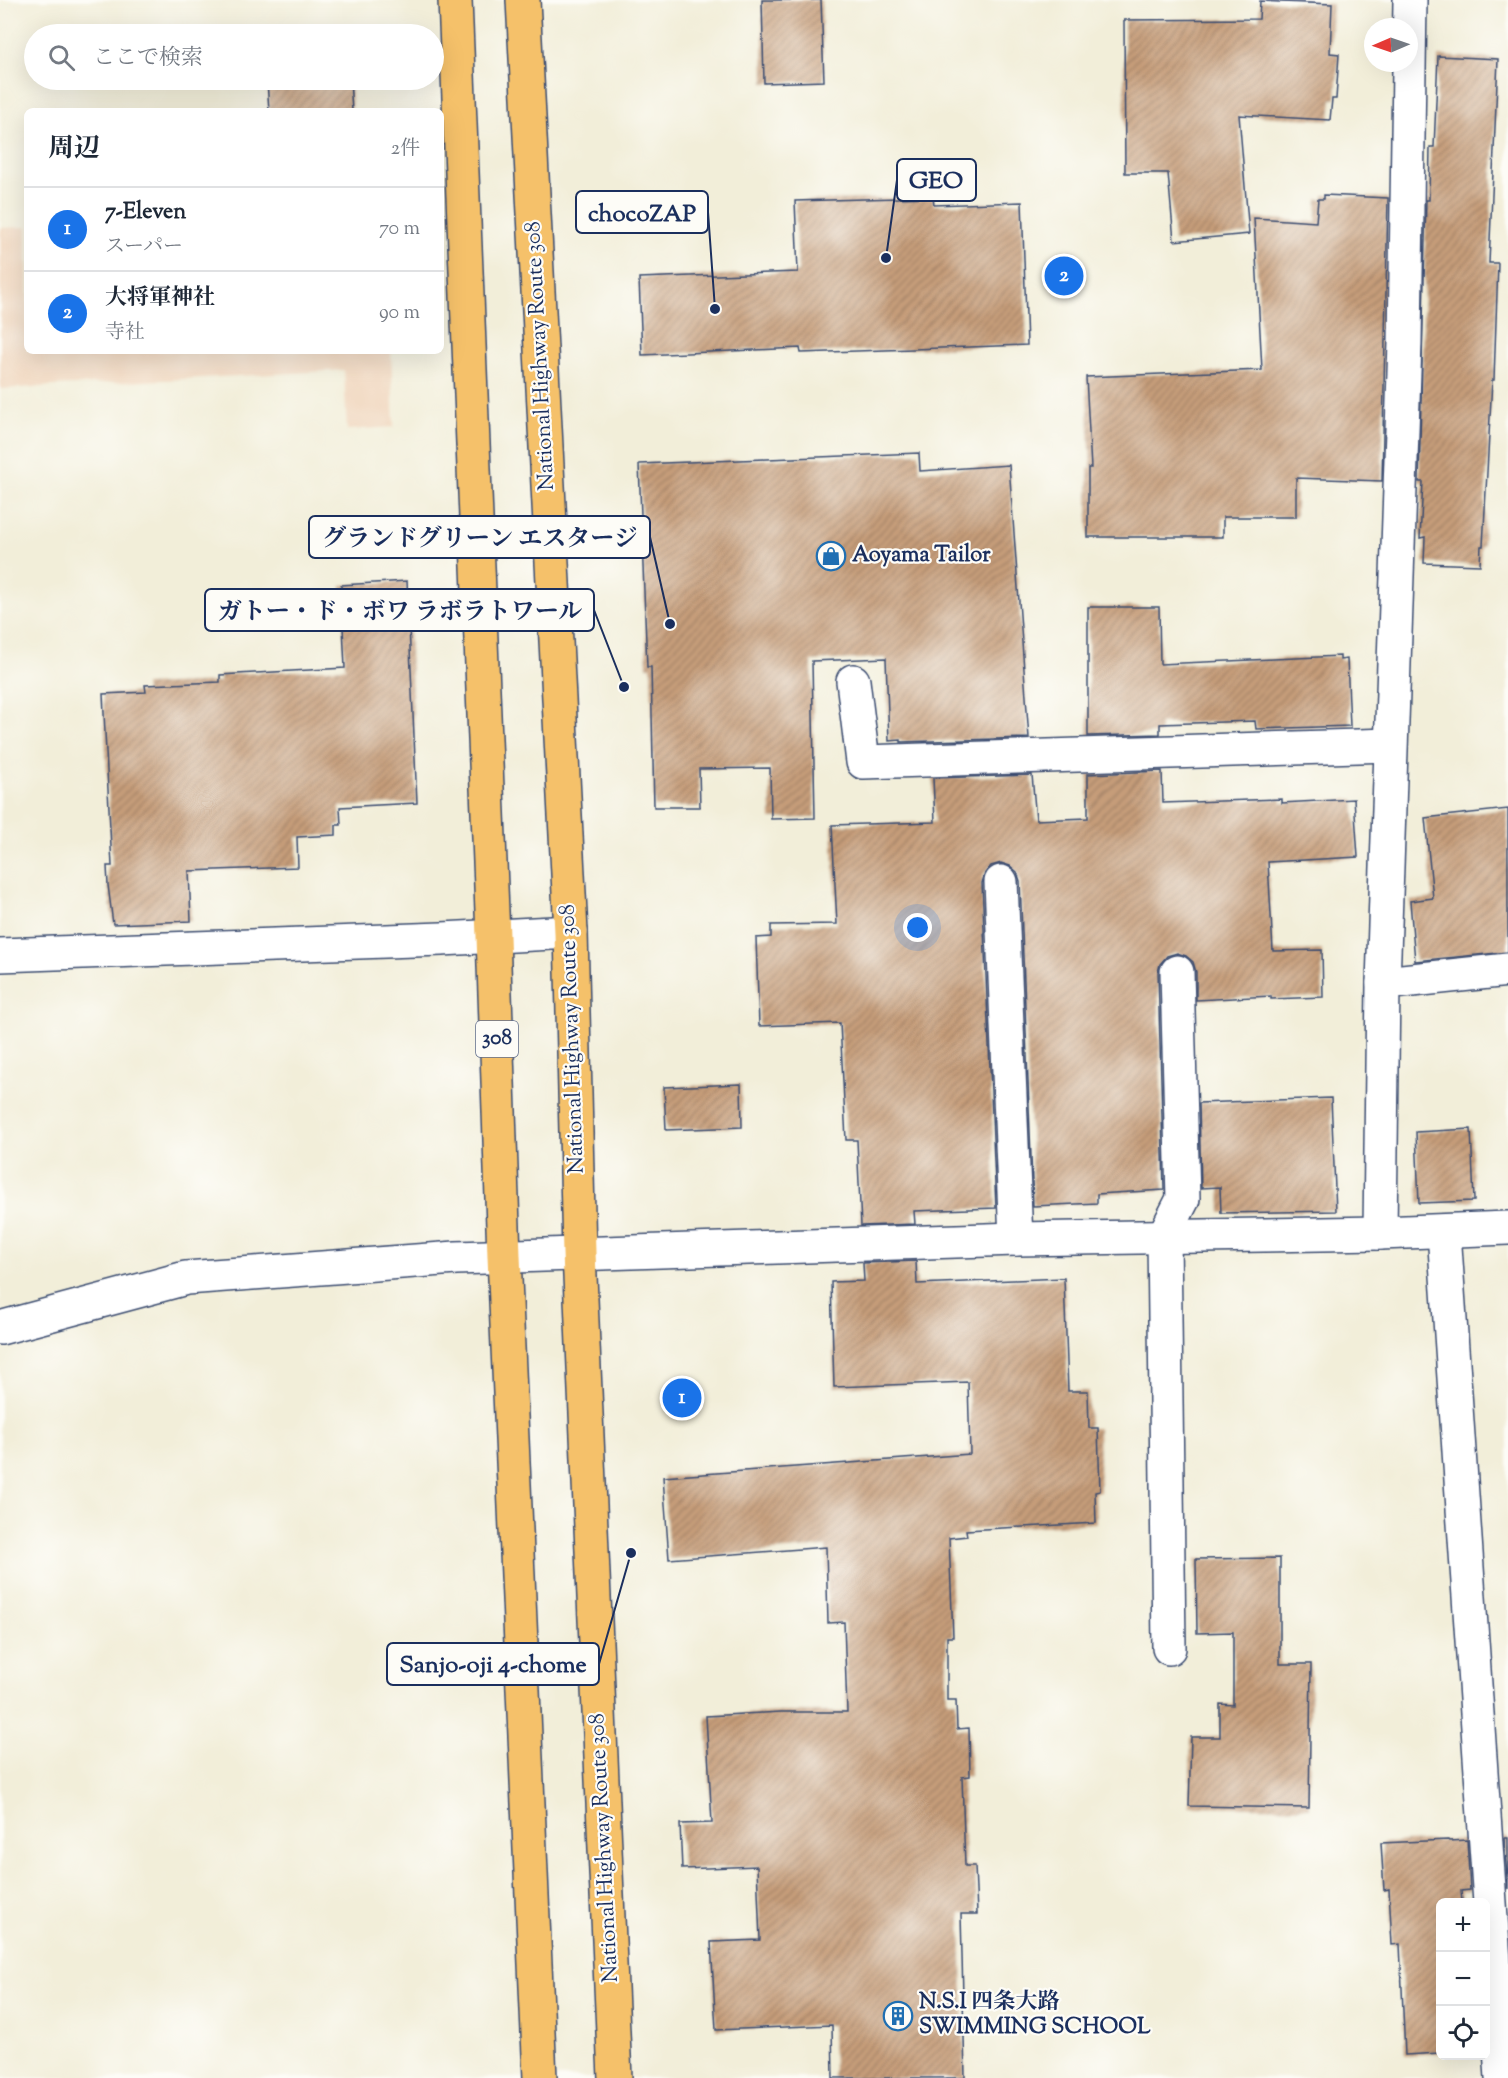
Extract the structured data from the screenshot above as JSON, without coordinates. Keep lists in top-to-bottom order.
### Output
{
  "streets": {
    "highway": ["National Highway Route 308", "308"]
  },
  "places": {
    "other": [
      "GEO",
      "chocoZAP",
      "グランドグリーン エスタージ",
      "ガトー・ド・ボワ ラボラトワール",
      "Sanjo-oji 4-chome"
    ],
    "shop": ["Aoyama Tailor"],
    "building": ["N.S.I 四条大路 SWIMMING SCHOOL"]
  },
  "north": "left",
  "page": {
    "search": "ここで検索",
    "heading": ["周辺", "2件"],
    "list": [
      {
        "mark": "1",
        "name": "7-Eleven",
        "note": "スーパー",
        "value": "70 m"
      },
      {
        "mark": "2",
        "name": "大将軍神社",
        "note": "寺社",
        "value": "90 m"
      }
    ],
    "pins": ["2", "1"],
    "map_buttons": ["+", "−"]
  }
}
